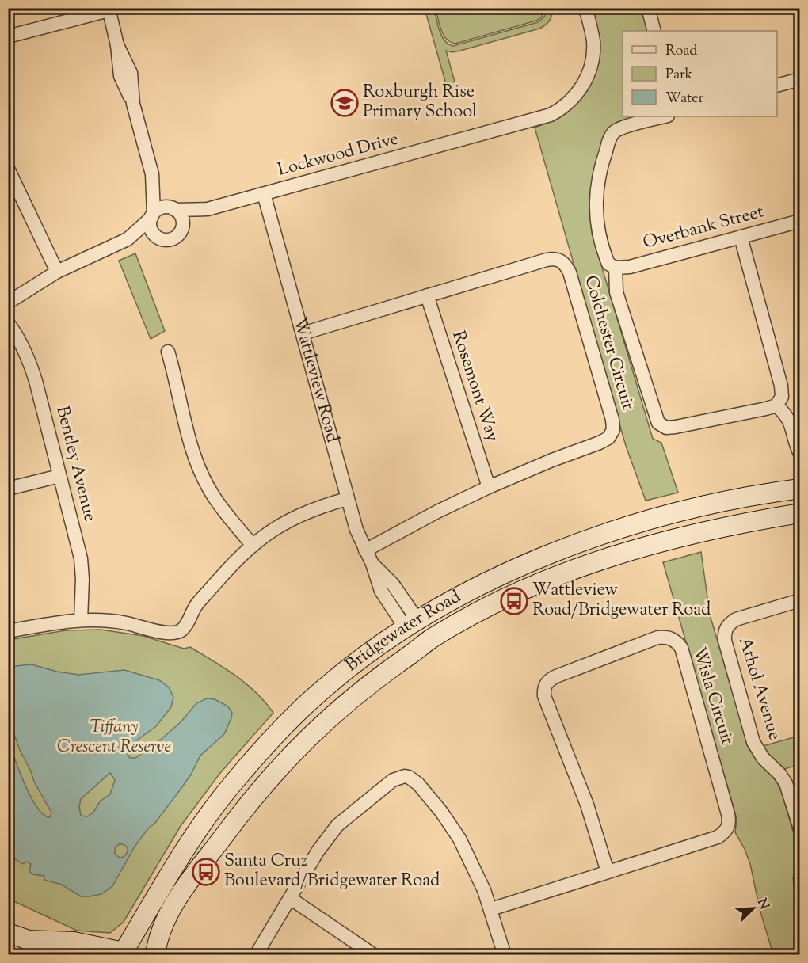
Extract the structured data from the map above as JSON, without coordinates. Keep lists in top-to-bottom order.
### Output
{
  "streets": {
    "street": [
      "Lockwood Drive",
      "Overbank Street",
      "Colchester Circuit",
      "Wattleview Road",
      "Rosemont Way",
      "Bentley Avenue",
      "Bridgewater Road",
      "Athol Avenue",
      "Wisla Circuit"
    ]
  },
  "crossings": [
    ["Lockwood Drive", "Wattleview Road"],
    ["Colchester Circuit", "Wattleview Road"],
    ["Colchester Circuit", "Rosemont Way"],
    ["Wattleview Road", "Bridgewater Road"]
  ],
  "parks": ["Tiffany Crescent Reserve"],
  "places": {
    "school or university": ["Roxburgh Rise Primary School"],
    "bus stop": ["Wattleview Road/Bridgewater Road", "Santa Cruz Boulevard/Bridgewater Road"]
  },
  "legend": ["Road", "Park", "Water"],
  "north": "top right"
}
